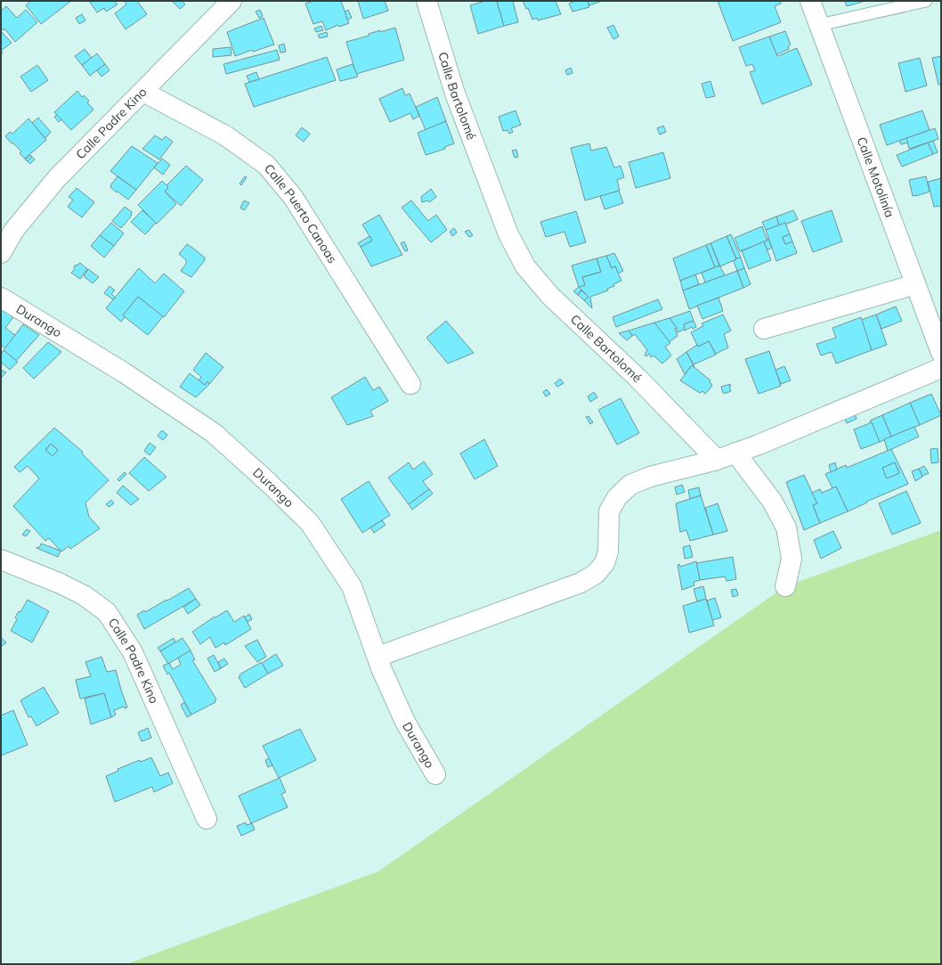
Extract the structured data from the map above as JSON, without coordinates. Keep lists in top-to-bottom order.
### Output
{
  "streets": {
    "street": [
      "Calle Bartolomé",
      "Calle Padre Kino",
      "Calle Motolinía",
      "Calle Puerto Canoas",
      "Durango"
    ]
  },
  "crossings": [
    ["Calle Padre Kino", "Calle Puerto Canoas"]
  ]
}
